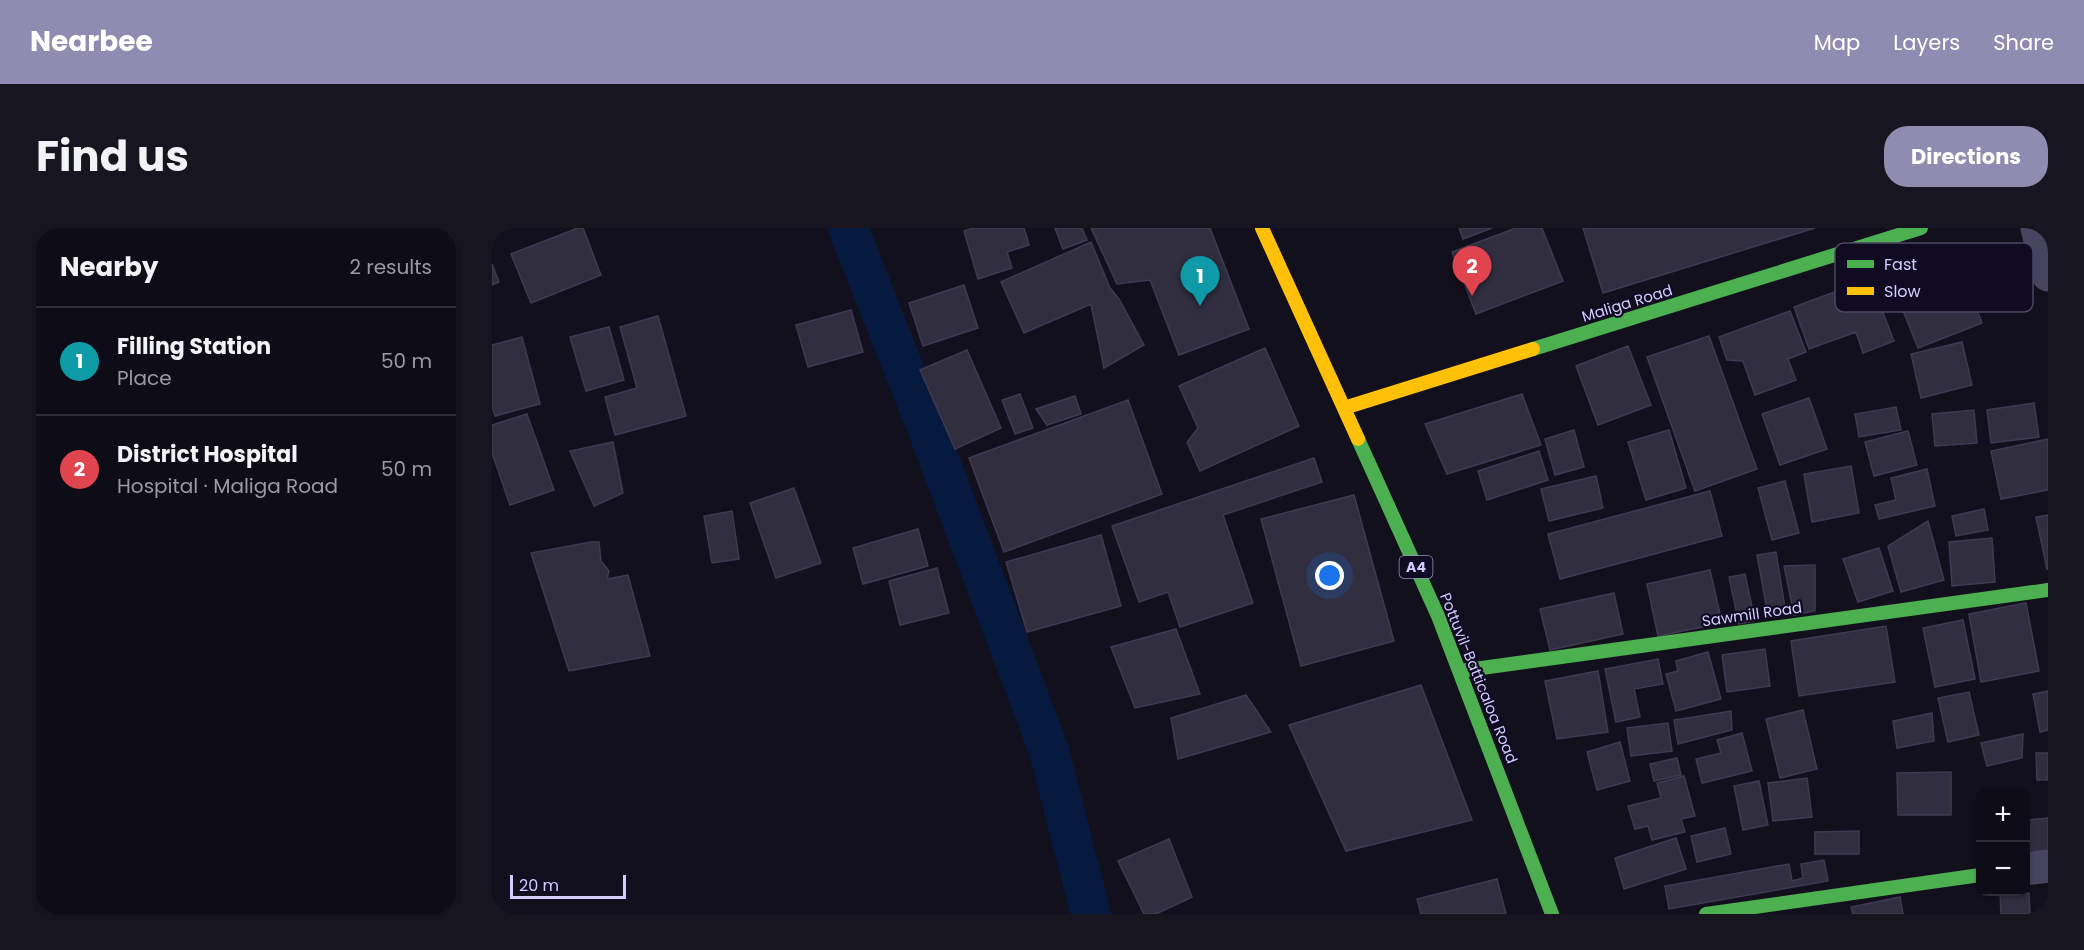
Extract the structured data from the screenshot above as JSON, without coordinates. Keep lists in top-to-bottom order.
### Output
{
  "streets": {
    "main road": [
      "Maliga Road",
      "A4",
      "Sawmill Road",
      "Pottuvil-Batticaloa Road"
    ]
  },
  "crossings": [
    ["Maliga Road", "Pottuvil-Batticaloa Road"],
    ["Sawmill Road", "Pottuvil-Batticaloa Road"]
  ],
  "legend": ["Fast", "Slow"],
  "scale_bar": "20 m",
  "page": {
    "header": "Nearbee",
    "nav": ["Map", "Layers", "Share"],
    "title": "Find us",
    "buttons": "Directions",
    "heading": ["Nearby", "2 results"],
    "pins": ["2", "1"],
    "list": [
      {
        "mark": "1",
        "name": "Filling Station",
        "note": "Place",
        "value": "50 m"
      },
      {
        "mark": "2",
        "name": "District Hospital",
        "note": "Hospital · Maliga Road",
        "value": "50 m"
      }
    ],
    "map_buttons": ["+", "−"],
    "scale": "20 m"
  }
}
